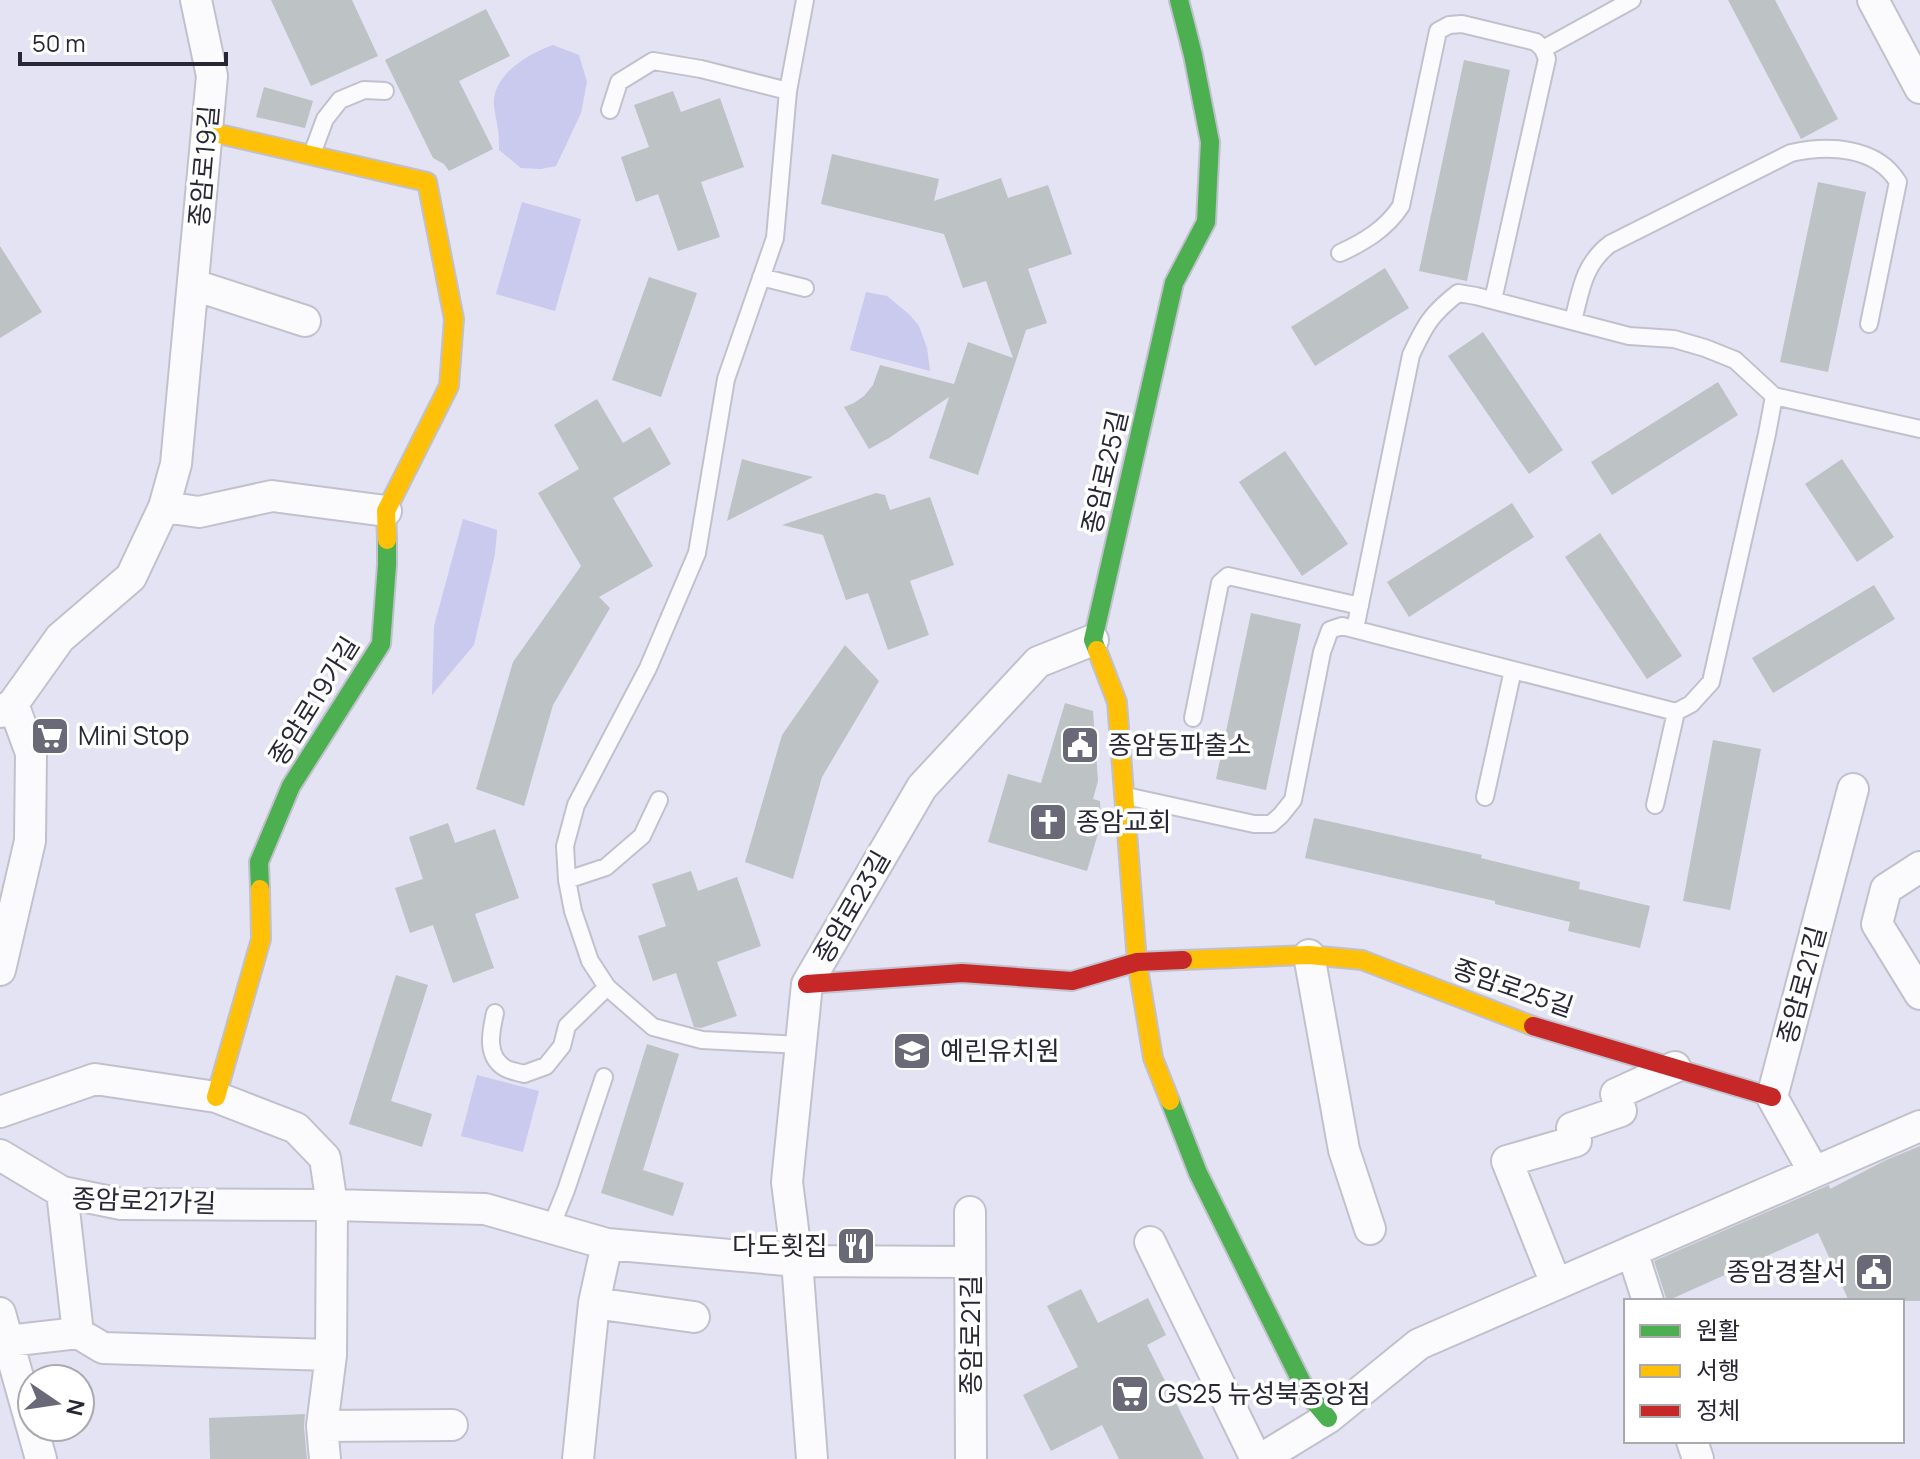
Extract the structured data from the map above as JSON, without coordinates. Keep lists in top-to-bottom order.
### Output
{
  "streets": {
    "street": [
      "종암로19길",
      "종암로25길",
      "종암로19가길",
      "종암로23길",
      "종암로21길",
      "종암로21가길"
    ]
  },
  "crossings": [
    ["종암로19길", "종암로19가길"],
    ["종암로25길", "종암로23길"],
    ["종암로25길", "종암로21길"]
  ],
  "places": {
    "supermarket": ["Mini Stop", "GS25 뉴성북중앙점"],
    "public building": ["종암동파출소", "종암경찰서"],
    "church": ["종암교회"],
    "school or university": ["예린유치원"],
    "restaurant": ["다도횟집"]
  },
  "legend": ["원활", "서행", "정체"],
  "scale_bar": "50 m",
  "north": "right"
}
